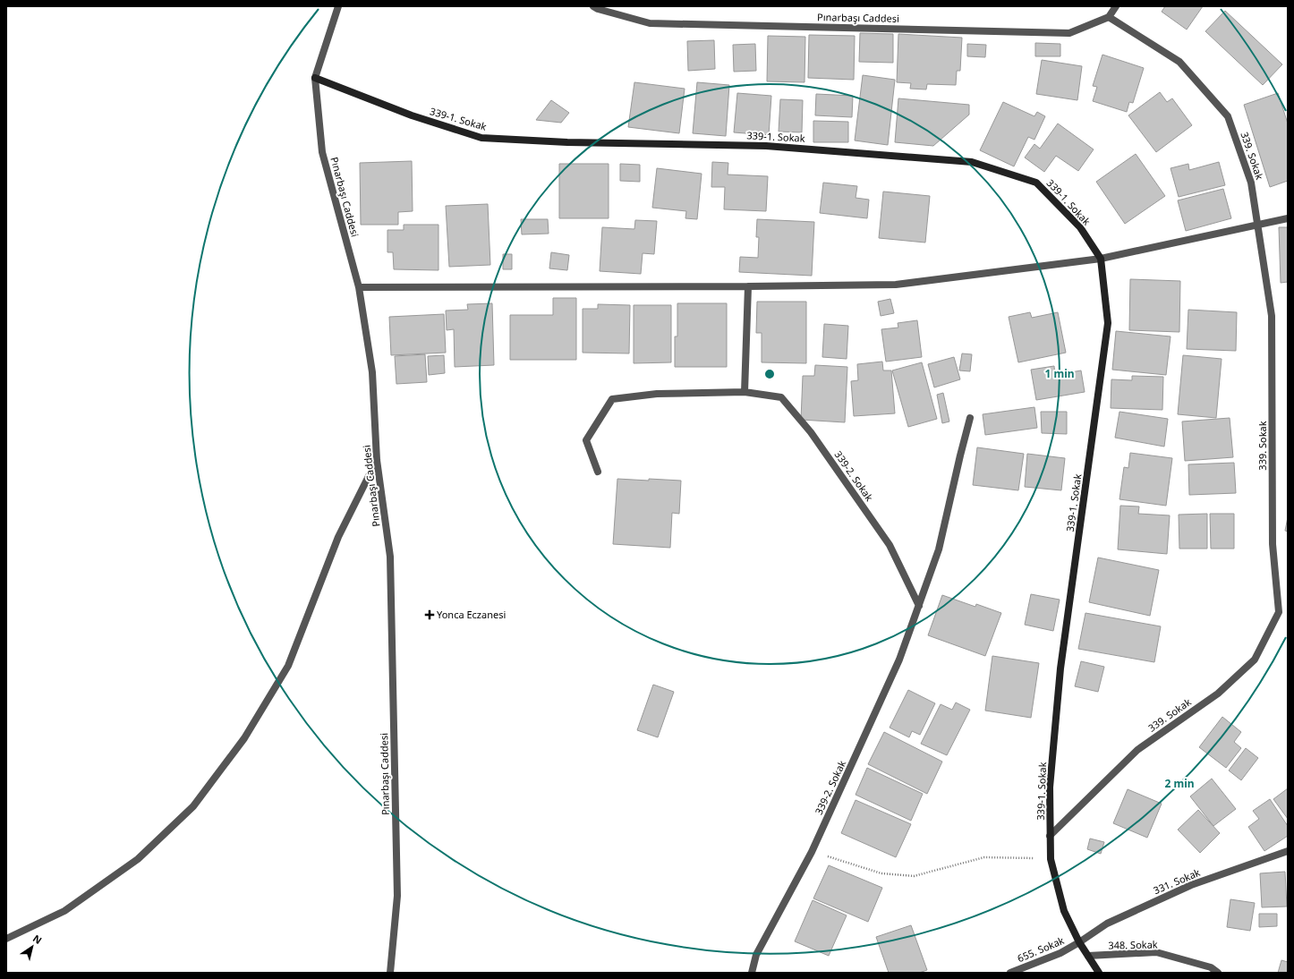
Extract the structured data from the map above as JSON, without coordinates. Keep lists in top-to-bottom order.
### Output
{
  "streets": {
    "street": [
      "Pınarbaşı Caddesi",
      "339-1. Sokak",
      "339. Sokak",
      "339-2. Sokak",
      "331. Sokak",
      "348. Sokak",
      "655. Sokak"
    ]
  },
  "crossings": [
    ["Pınarbaşı Caddesi", "339-1. Sokak"],
    ["Pınarbaşı Caddesi", "339. Sokak"],
    ["339-1. Sokak", "339. Sokak"],
    ["339-1. Sokak", "331. Sokak"],
    ["339-1. Sokak", "348. Sokak"],
    ["339-1. Sokak", "655. Sokak"],
    ["331. Sokak", "655. Sokak"]
  ],
  "places": {
    "health": ["Yonca Eczanesi"]
  },
  "north": "top right",
  "rings": ["1 min", "2 min"]
}
